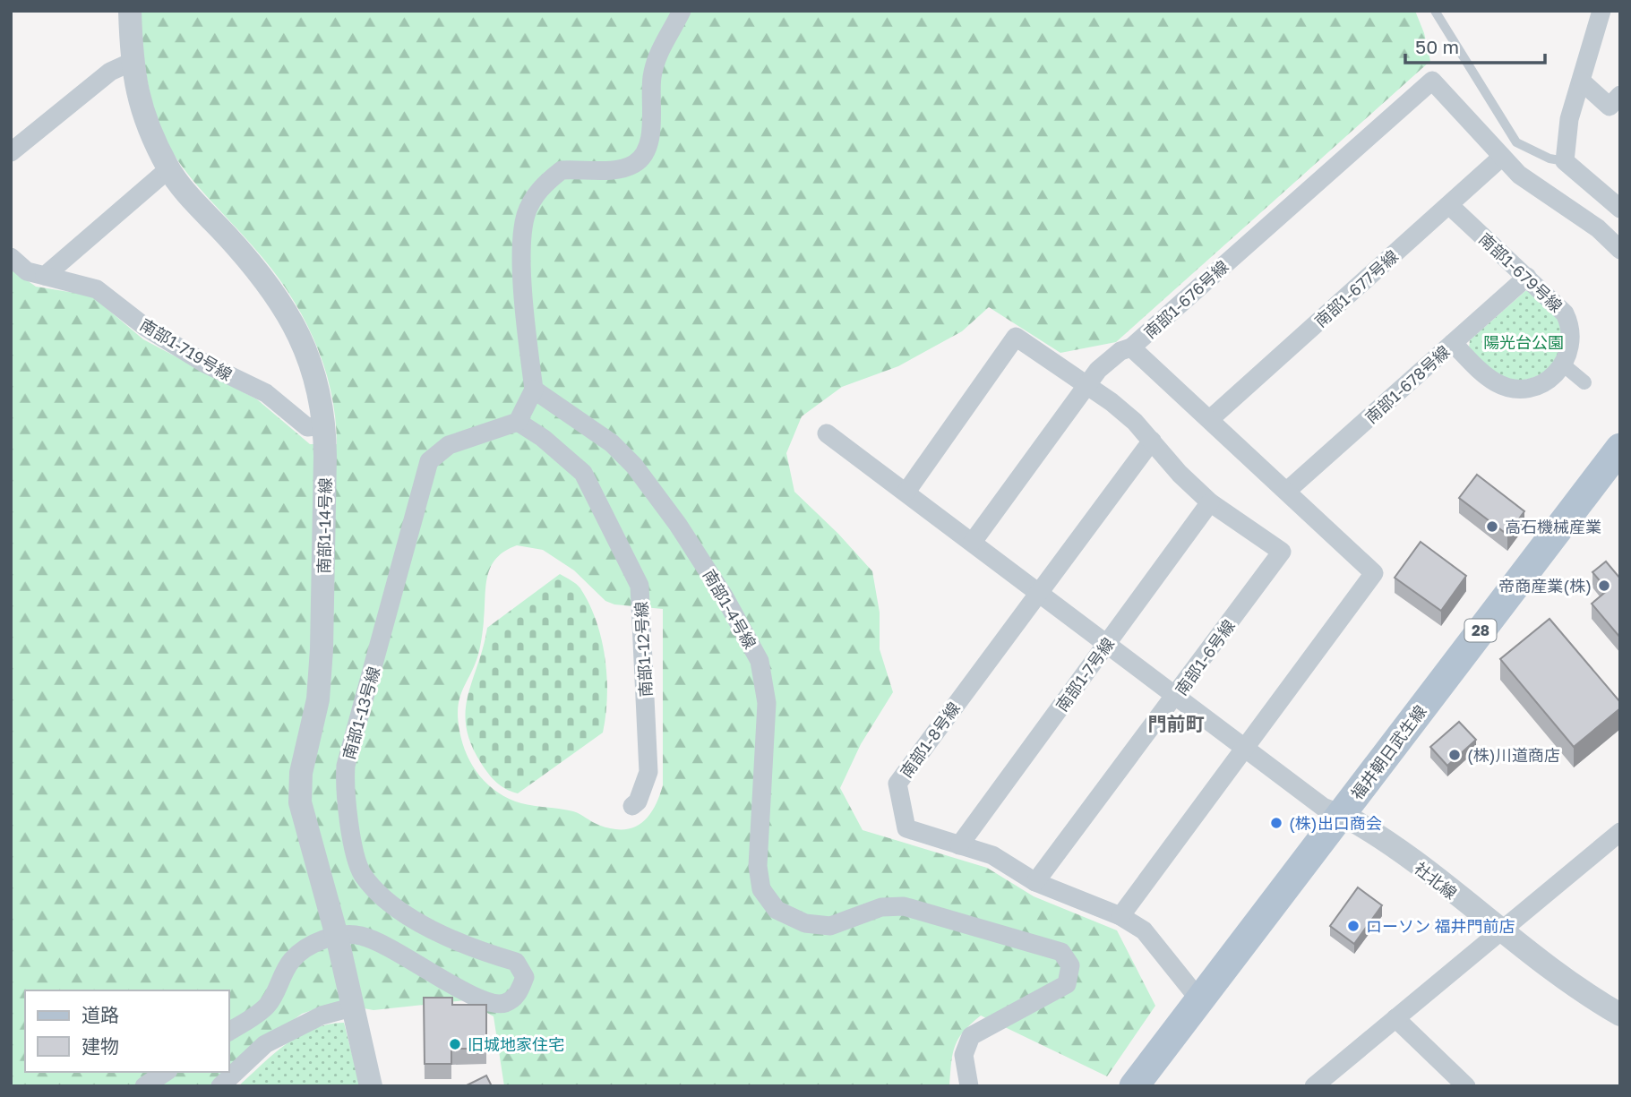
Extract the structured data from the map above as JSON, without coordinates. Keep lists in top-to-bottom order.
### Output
{
  "streets": {
    "main road": ["28", "福井朝日武生線"],
    "street": [
      "南部1-679号線",
      "南部1-677号線",
      "南部1-676号線",
      "南部1-719号線",
      "南部1-678号線",
      "南部1-14号線",
      "南部1-4号線",
      "南部1-12号線",
      "南部1-6号線",
      "南部1-7号線",
      "南部1-13号線",
      "南部1-8号線",
      "社北線"
    ]
  },
  "crossings": [
    ["南部1-679号線", "南部1-677号線"],
    ["南部1-679号線", "南部1-678号線"],
    ["南部1-677号線", "南部1-676号線"],
    ["南部1-676号線", "南部1-678号線"],
    ["南部1-719号線", "南部1-14号線"],
    ["南部1-14号線", "南部1-13号線"],
    ["南部1-12号線", "南部1-13号線"],
    ["南部1-6号線", "南部1-7号線"],
    ["南部1-6号線", "南部1-8号線"],
    ["南部1-7号線", "南部1-8号線"],
    ["南部1-8号線", "福井朝日武生線"],
    ["福井朝日武生線", "社北線"]
  ],
  "districts": ["門前町"],
  "parks": ["陽光台公園"],
  "places": [
    "高石機械産業",
    "帝商産業(株)",
    "(株)川道商店",
    "(株)出口商会",
    "ローソン 福井門前店",
    "旧城地家住宅"
  ],
  "legend": ["道路", "建物"],
  "scale_bar": "50 m"
}
